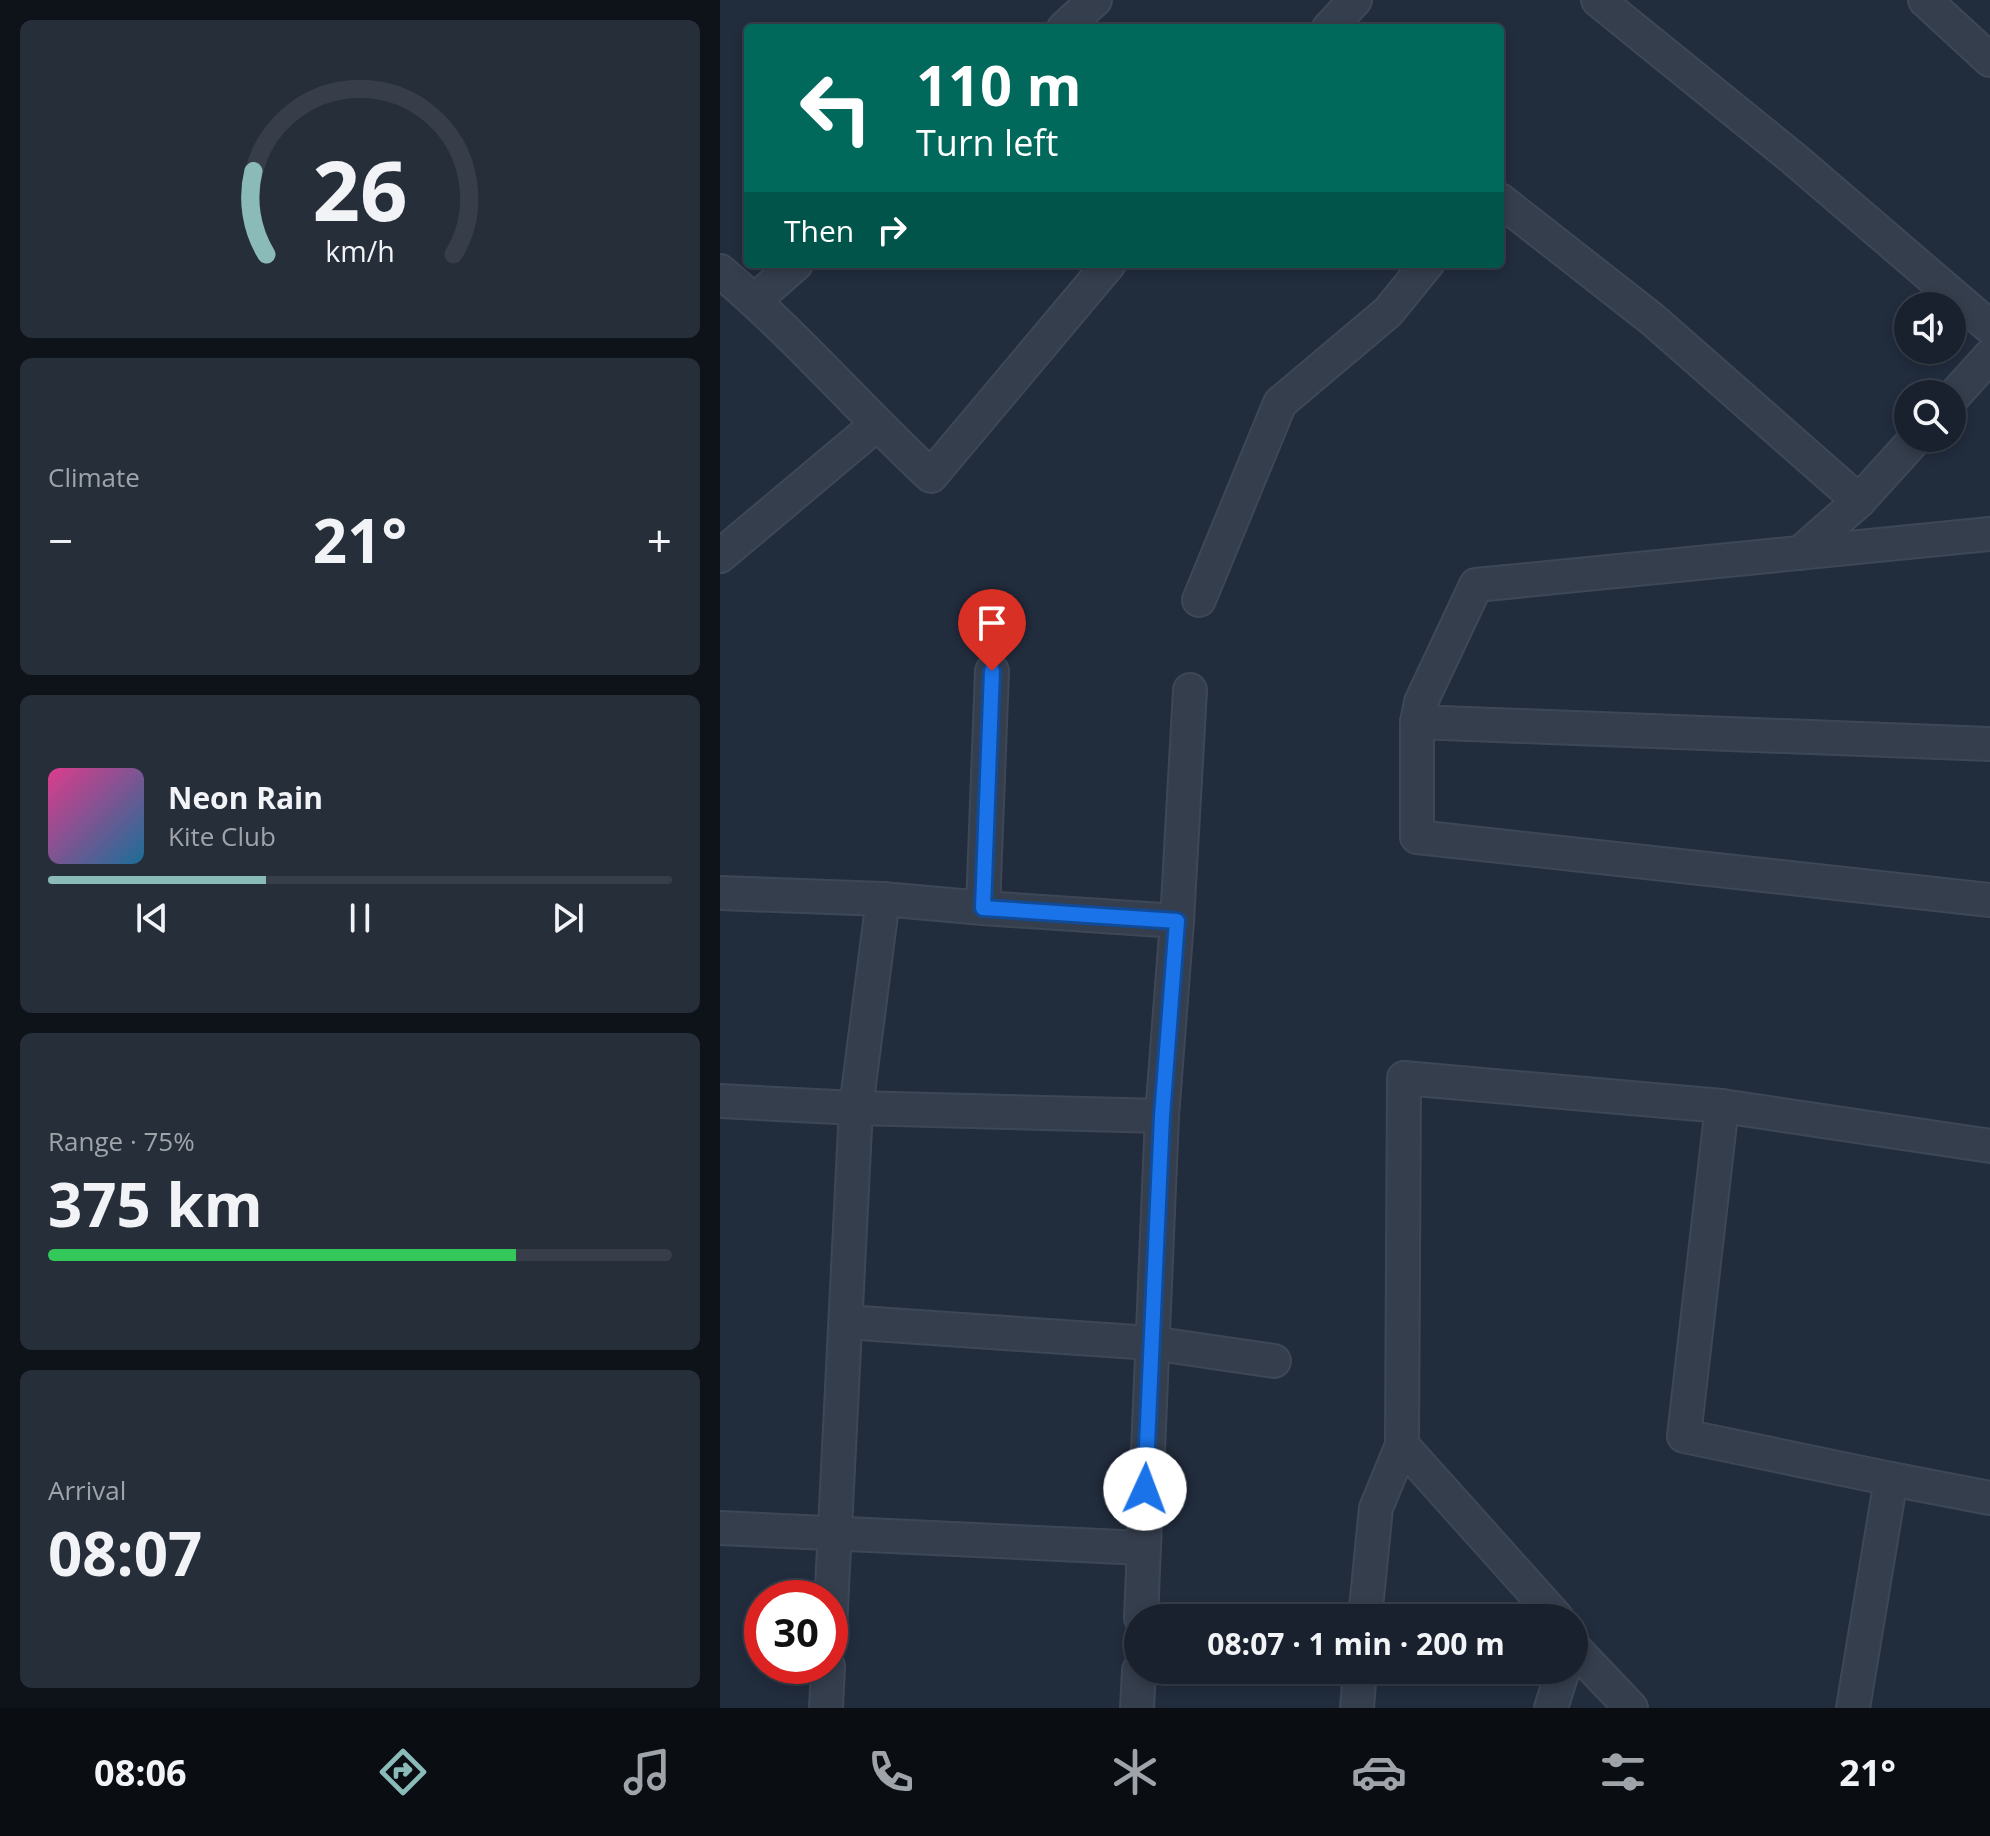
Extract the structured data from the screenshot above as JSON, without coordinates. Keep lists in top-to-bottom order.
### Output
{
  "page": {
    "turn": ["110 m", "Turn left"],
    "then": "Then",
    "tile": [
      "Climate",
      ["Range · 75%", "375 km"],
      ["Arrival", "08:07"]
    ],
    "heat": ["−", "21°", "+"],
    "song": ["Neon Rain", "Kite Club"],
    "limit": "30",
    "trip": "08:07 · 1 min · 200 m",
    "tabs": ["08:06", "21°"],
    "gauge": ["26", "km/h"]
  }
}
